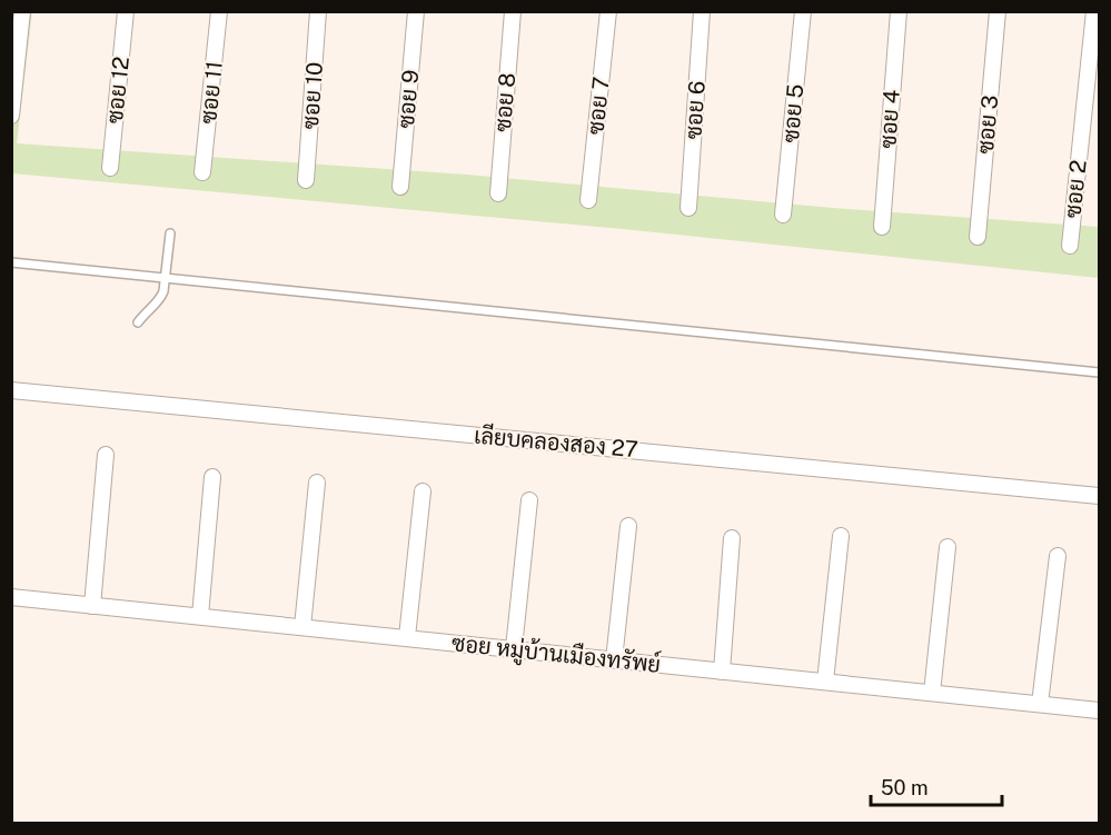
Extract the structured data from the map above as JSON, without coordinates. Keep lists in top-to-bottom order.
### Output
{
  "streets": {
    "street": [
      "ซอย 12",
      "ซอย 11",
      "ซอย 10",
      "ซอย 9",
      "ซอย 8",
      "ซอย 7",
      "ซอย 6",
      "ซอย 5",
      "ซอย 4",
      "ซอย 3",
      "ซอย 2",
      "เลียบคลองสอง 27",
      "ซอย หมู่บ้านเมืองทรัพย์"
    ]
  },
  "scale_bar": "50 m"
}
